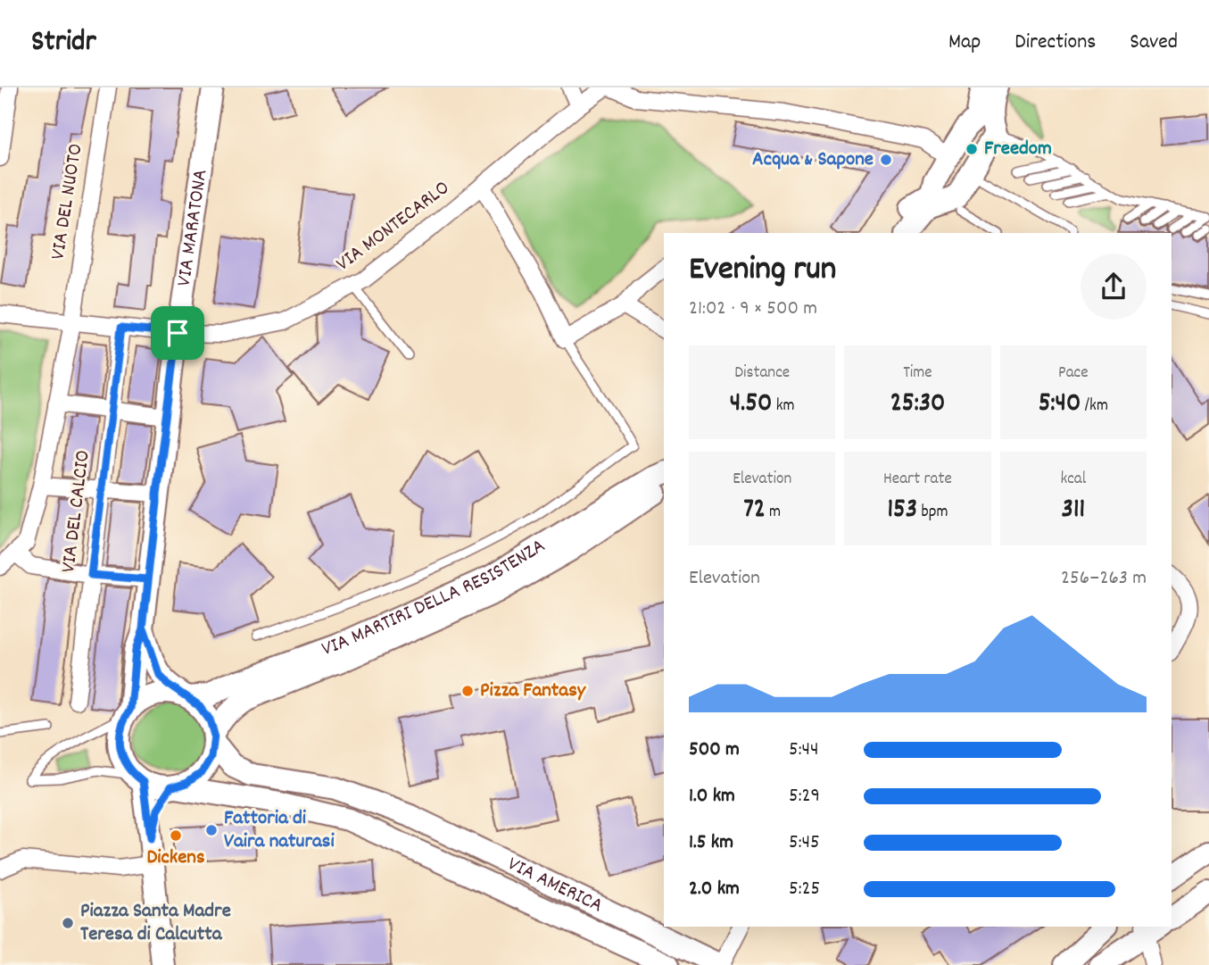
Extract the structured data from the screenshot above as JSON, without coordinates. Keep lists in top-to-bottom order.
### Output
{
  "streets": {
    "street": [
      "VIA DEL NUOTO",
      "VIA MONTECARLO",
      "VIA MARATONA",
      "VIA DEL CALCIO",
      "VIA MARTIRI DELLA RESISTENZA",
      "VIA AMERICA"
    ]
  },
  "crossings": [
    ["VIA DEL NUOTO", "VIA MONTECARLO"],
    ["VIA MONTECARLO", "VIA MARATONA"],
    ["VIA MONTECARLO", "VIA DEL CALCIO"],
    ["VIA MARATONA", "VIA MARTIRI DELLA RESISTENZA"],
    ["VIA MARATONA", "VIA AMERICA"],
    ["VIA MARTIRI DELLA RESISTENZA", "VIA AMERICA"]
  ],
  "places": [
    "Freedom",
    "Acqua & Sapone",
    "Pizza Fantasy",
    "Fattoria di Vaira naturasi",
    "Dickens",
    "Piazza Santa Madre Teresa di Calcutta"
  ],
  "page": {
    "header": "Stridr",
    "nav": ["Map", "Directions", "Saved"],
    "heading": ["Evening run", "21:02 · 9 × 500 m"],
    "stats": [
      ["Distance", "4.50 km"],
      ["Time", "25:30"],
      ["Pace", "5:40 /km"],
      ["Elevation", "72 m"],
      ["Heart rate", "153 bpm"],
      ["kcal", "311"]
    ],
    "chart": ["Elevation", "256–263 m"],
    "list": [
      {
        "name": "500 m",
        "note": "5:44"
      },
      {
        "name": "1.0 km",
        "note": "5:29"
      },
      {
        "name": "1.5 km",
        "note": "5:45"
      },
      {
        "name": "2.0 km",
        "note": "5:25"
      }
    ]
  }
}
